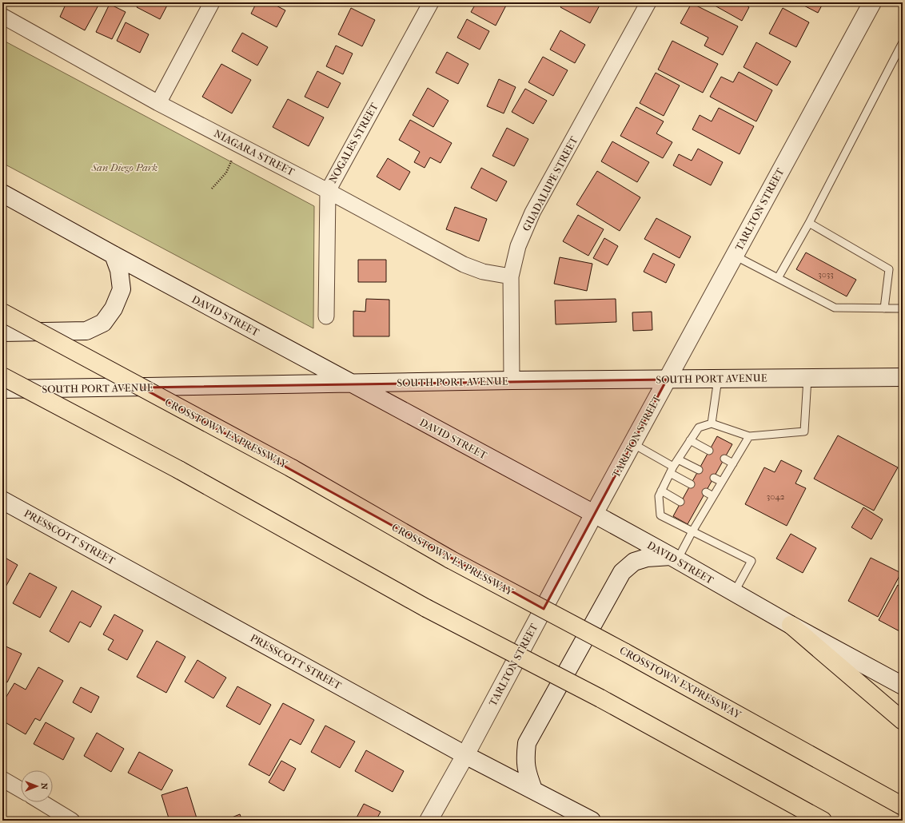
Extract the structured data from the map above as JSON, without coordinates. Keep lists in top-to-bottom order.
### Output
{
  "streets": {
    "highway": ["CROSSTOWN EXPRESSWAY"],
    "main road": [
      "TARLTON STREET",
      "DAVID STREET",
      "SOUTH PORT AVENUE",
      "PRESSCOTT STREET"
    ],
    "street": ["NOGALES STREET", "NIAGARA STREET", "GUADALUPE STREET"]
  },
  "crossings": [
    ["NOGALES STREET", "NIAGARA STREET"],
    ["NIAGARA STREET", "GUADALUPE STREET"],
    ["GUADALUPE STREET", "SOUTH PORT AVENUE"],
    ["TARLTON STREET", "DAVID STREET"],
    ["TARLTON STREET", "SOUTH PORT AVENUE"],
    ["TARLTON STREET", "PRESSCOTT STREET"],
    ["DAVID STREET", "SOUTH PORT AVENUE"]
  ],
  "parks": ["San Diego Park"],
  "house_numbers": ["3033", "3042"],
  "north": "right"
}
